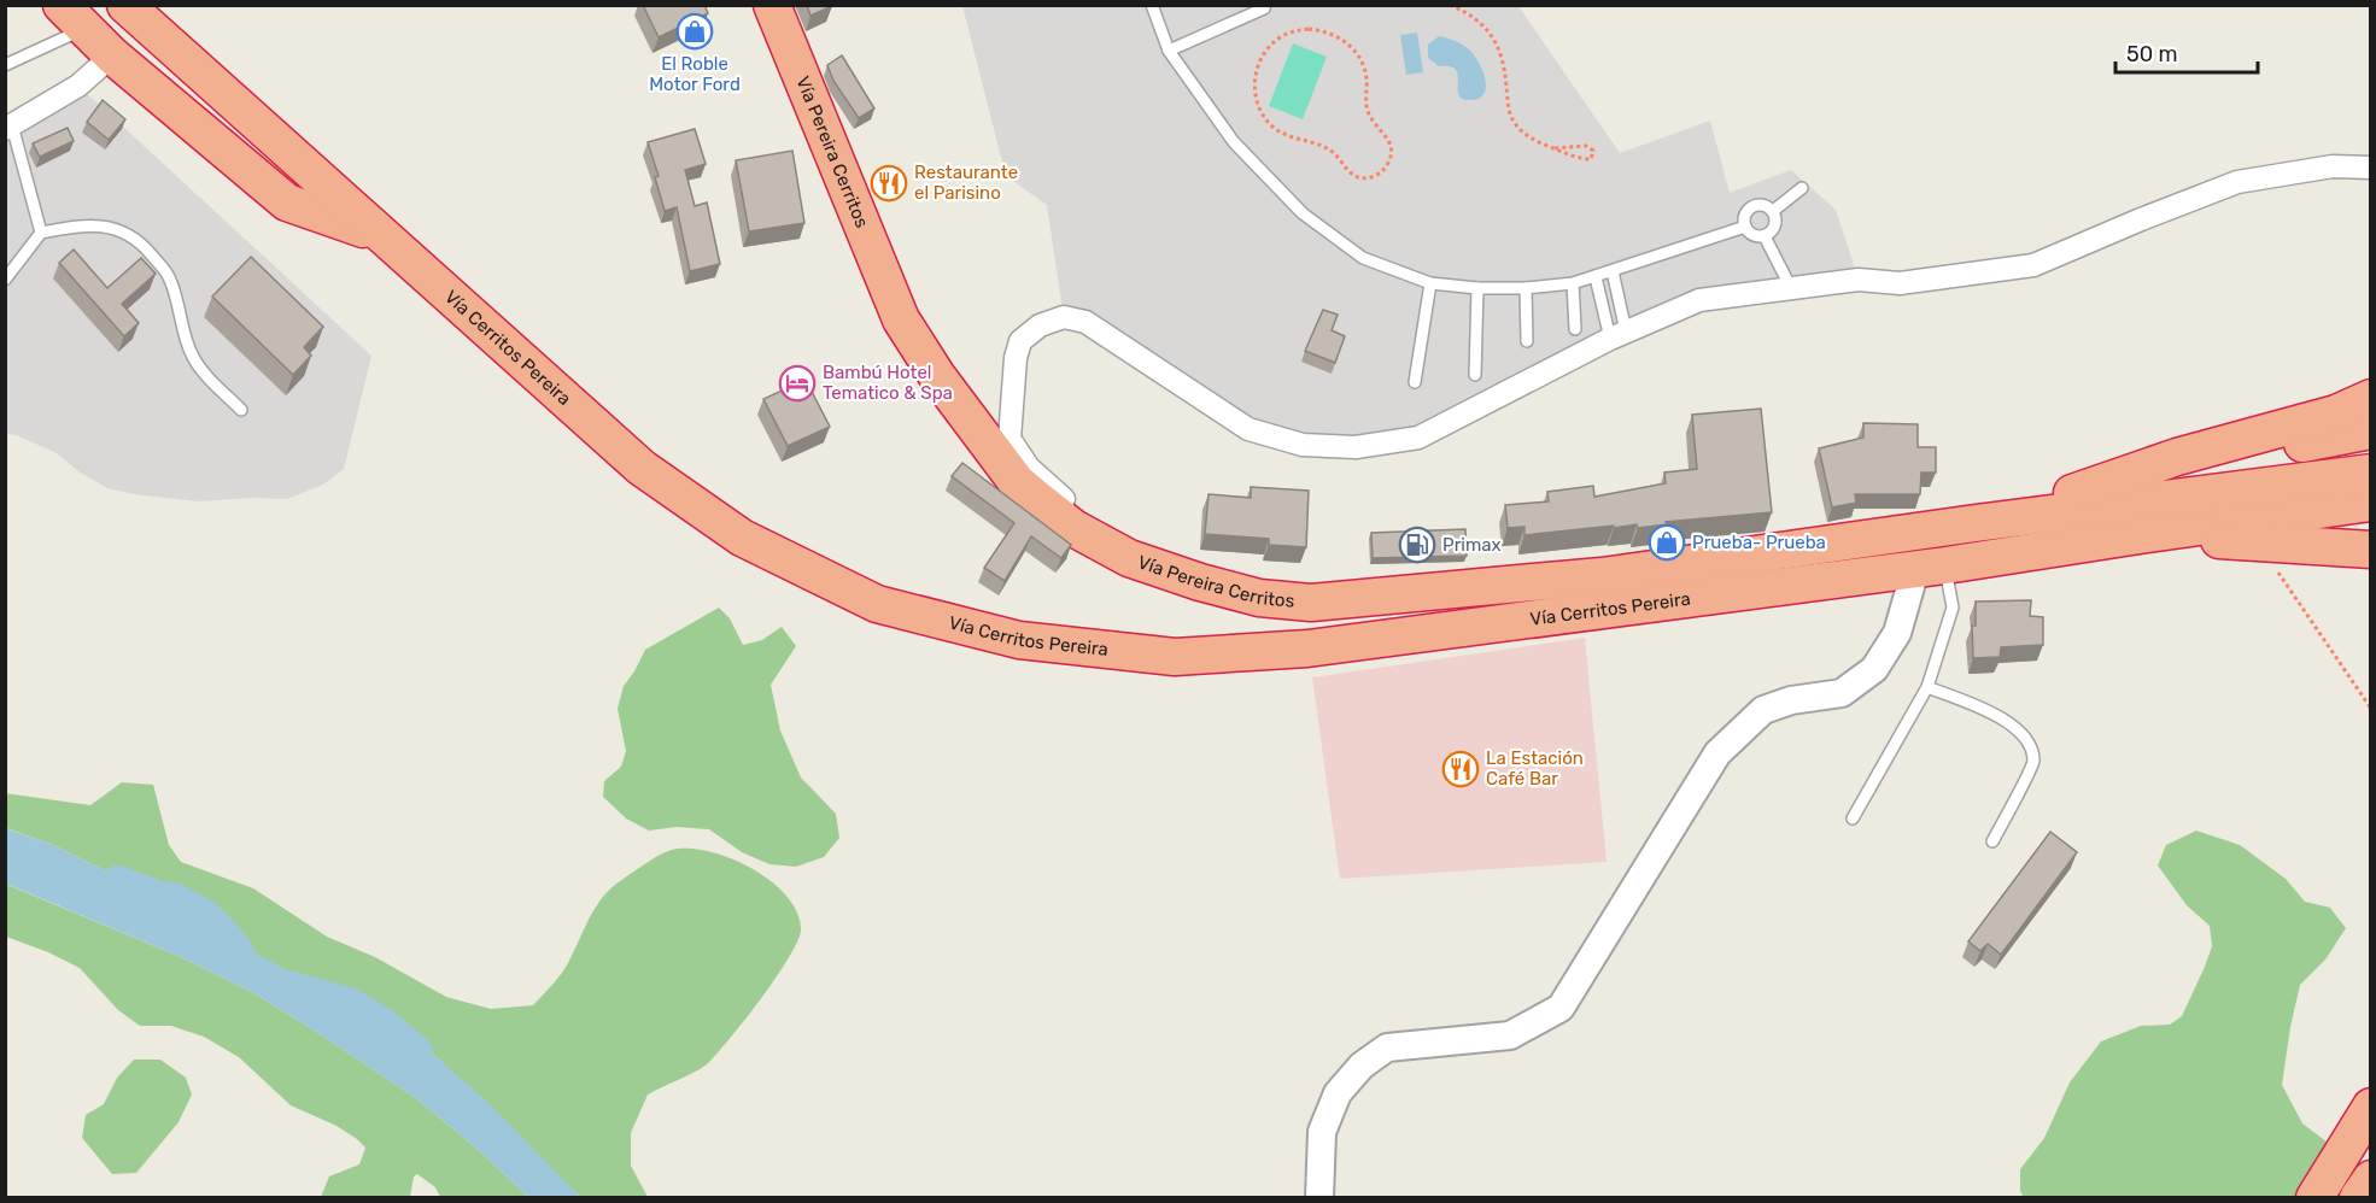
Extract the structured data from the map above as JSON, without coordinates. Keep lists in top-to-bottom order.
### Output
{
  "streets": {
    "highway": ["Vía Pereira Cerritos", "Vía Cerritos Pereira"]
  },
  "places": {
    "shop": ["El Roble Motor Ford", "Prueba- Prueba"],
    "restaurant": ["Restaurante el Parisino", "La Estación Café Bar"],
    "hotel": ["Bambú Hotel Tematico & Spa"],
    "fuel station": ["Primax"]
  },
  "scale_bar": "50 m"
}
